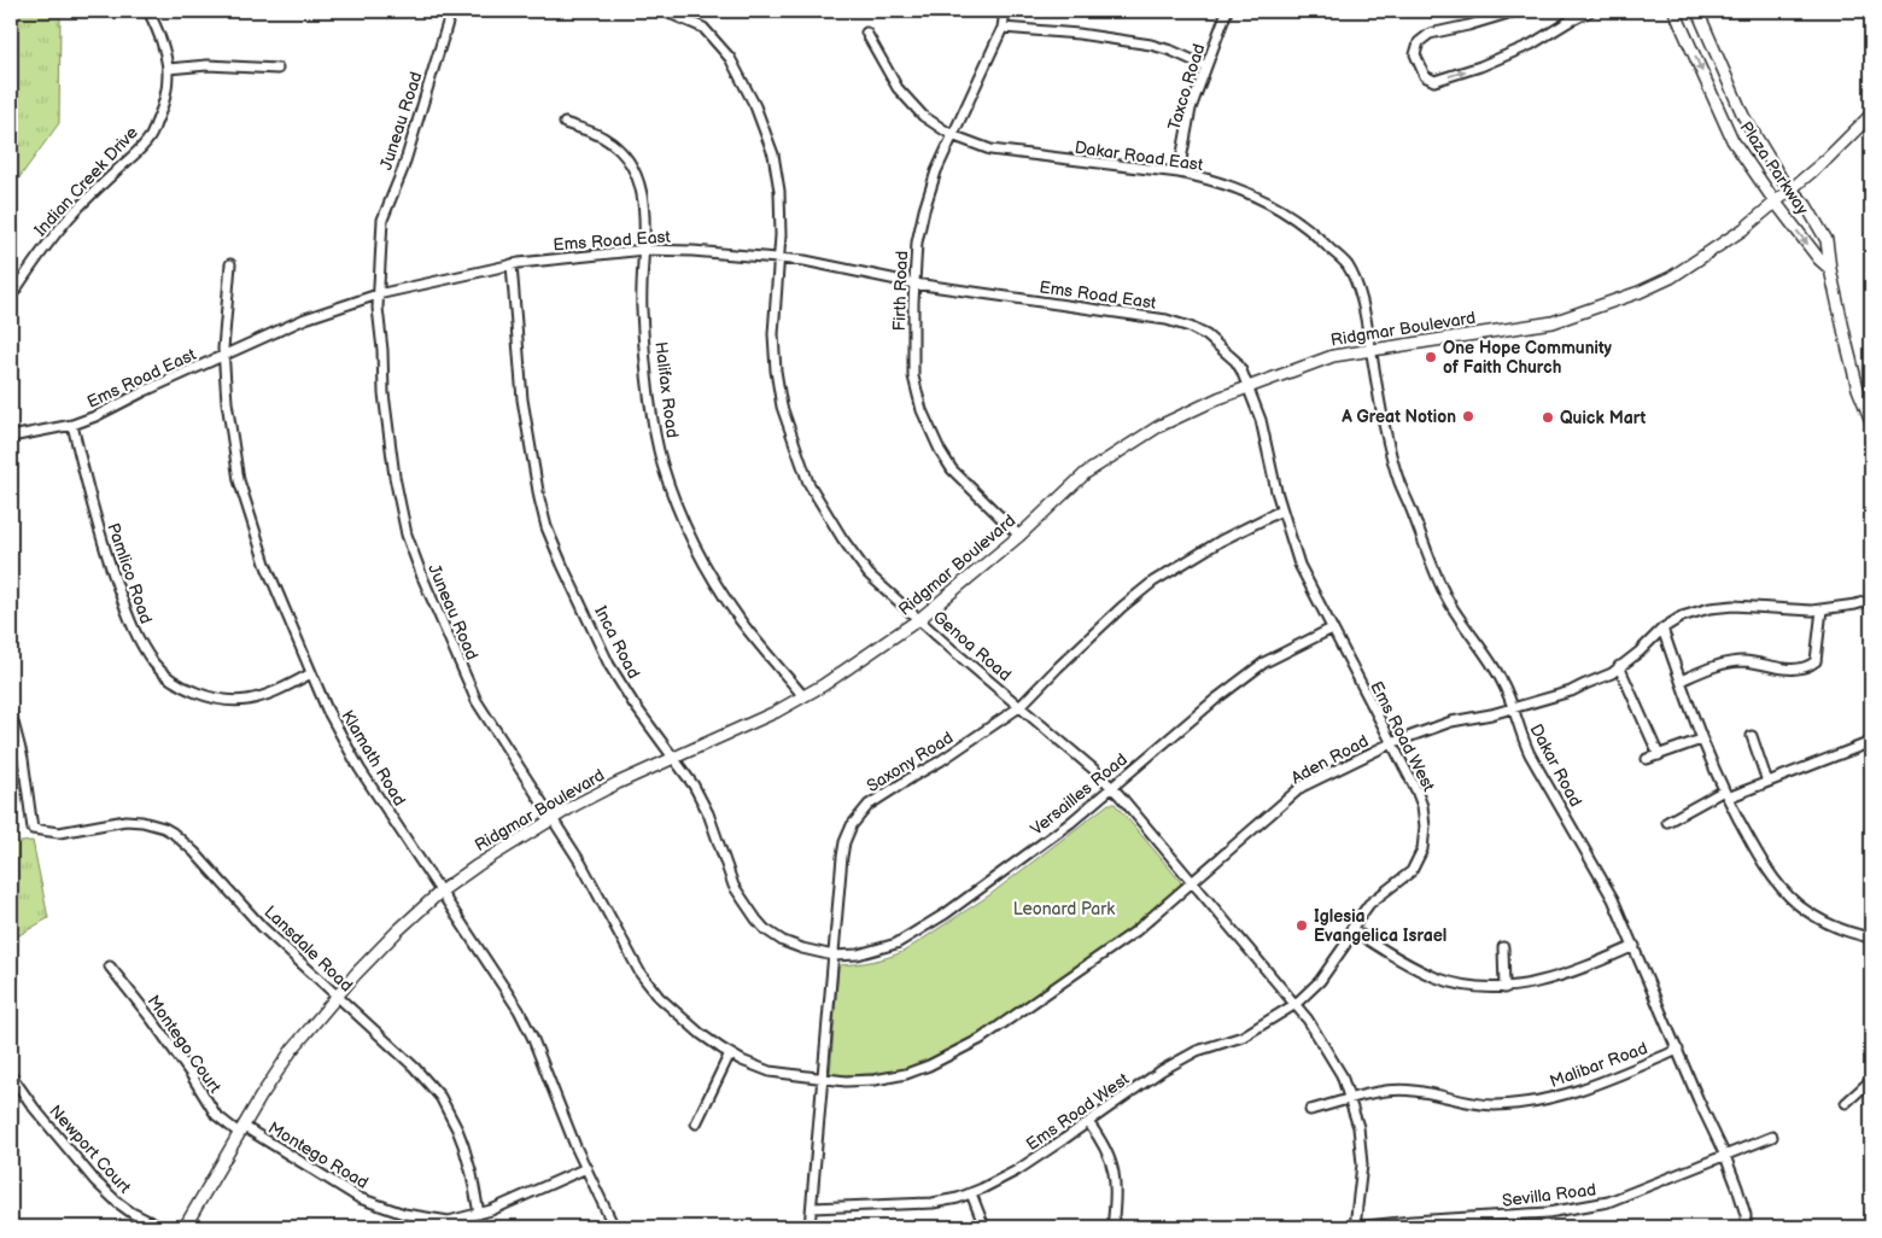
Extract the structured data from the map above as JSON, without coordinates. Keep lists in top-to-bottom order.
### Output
{
  "streets": {
    "street": [
      "Taxco Road",
      "Juneau Road",
      "Dakar Road East",
      "Plaza Parkway",
      "Indian Creek Drive",
      "Ems Road East",
      "Firth Road",
      "Ridgmar Boulevard",
      "Halifax Road",
      "Pamlico Road",
      "Inca Road",
      "Genoa Road",
      "Ems Road West",
      "Klamath Road",
      "Aden Road",
      "Saxony Road",
      "Dakar Road",
      "Versailles Road",
      "Lansdale Road",
      "Montego Court",
      "Malibar Road",
      "Newport Court",
      "Montego Road",
      "Sevilla Road"
    ]
  },
  "crossings": [
    ["Taxco Road", "Dakar Road East"],
    ["Juneau Road", "Ems Road East"],
    ["Juneau Road", "Ridgmar Boulevard"],
    ["Juneau Road", "Aden Road"],
    ["Juneau Road", "Saxony Road"],
    ["Dakar Road East", "Firth Road"],
    ["Dakar Road East", "Ridgmar Boulevard"],
    ["Dakar Road East", "Dakar Road"],
    ["Plaza Parkway", "Ridgmar Boulevard"],
    ["Ems Road East", "Firth Road"],
    ["Ems Road East", "Ridgmar Boulevard"],
    ["Ems Road East", "Halifax Road"],
    ["Ems Road East", "Pamlico Road"],
    ["Ems Road East", "Inca Road"],
    ["Ems Road East", "Genoa Road"],
    ["Ems Road East", "Ems Road West"],
    ["Ems Road East", "Klamath Road"],
    ["Firth Road", "Ridgmar Boulevard"],
    ["Ridgmar Boulevard", "Halifax Road"],
    ["Ridgmar Boulevard", "Inca Road"],
    ["Ridgmar Boulevard", "Genoa Road"],
    ["Ridgmar Boulevard", "Ems Road West"],
    ["Ridgmar Boulevard", "Klamath Road"],
    ["Ridgmar Boulevard", "Dakar Road"],
    ["Ridgmar Boulevard", "Lansdale Road"],
    ["Ridgmar Boulevard", "Montego Court"],
    ["Ridgmar Boulevard", "Montego Road"],
    ["Pamlico Road", "Klamath Road"],
    ["Inca Road", "Saxony Road"],
    ["Inca Road", "Versailles Road"],
    ["Genoa Road", "Ems Road West"],
    ["Genoa Road", "Aden Road"],
    ["Genoa Road", "Saxony Road"],
    ["Genoa Road", "Versailles Road"],
    ["Genoa Road", "Malibar Road"],
    ["Genoa Road", "Sevilla Road"],
    ["Ems Road West", "Aden Road"],
    ["Ems Road West", "Saxony Road"],
    ["Ems Road West", "Versailles Road"],
    ["Klamath Road", "Montego Road"],
    ["Aden Road", "Saxony Road"],
    ["Aden Road", "Dakar Road"],
    ["Saxony Road", "Versailles Road"],
    ["Dakar Road", "Malibar Road"],
    ["Dakar Road", "Sevilla Road"],
    ["Lansdale Road", "Montego Road"],
    ["Montego Court", "Montego Road"]
  ],
  "parks": ["Leonard Park"],
  "places": [
    "One Hope Community of Faith Church",
    "A Great Notion",
    "Quick Mart",
    "Iglesia Evangelica Israel"
  ]
}
